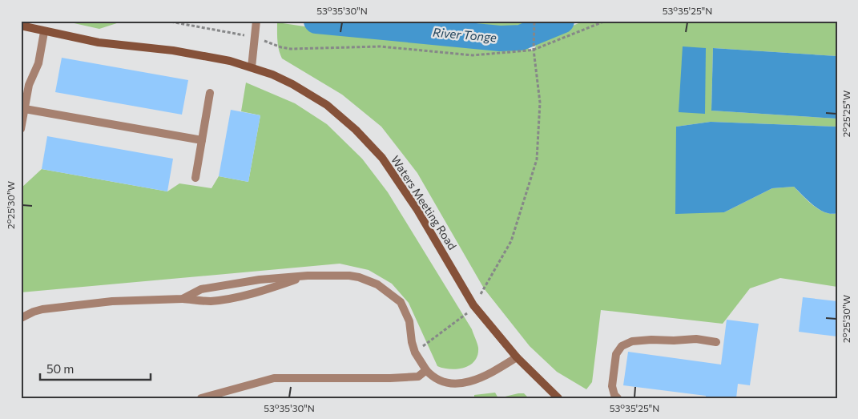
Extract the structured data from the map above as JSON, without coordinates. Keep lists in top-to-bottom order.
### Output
{
  "streets": {
    "street": ["Waters Meeting Road"]
  },
  "water": ["River Tonge"],
  "scale_bar": "50 m",
  "coordinates": [
    "53°35'30\"N",
    "53°35'25\"N",
    "2°25'25\"W",
    "2°25'30\"W"
  ]
}
